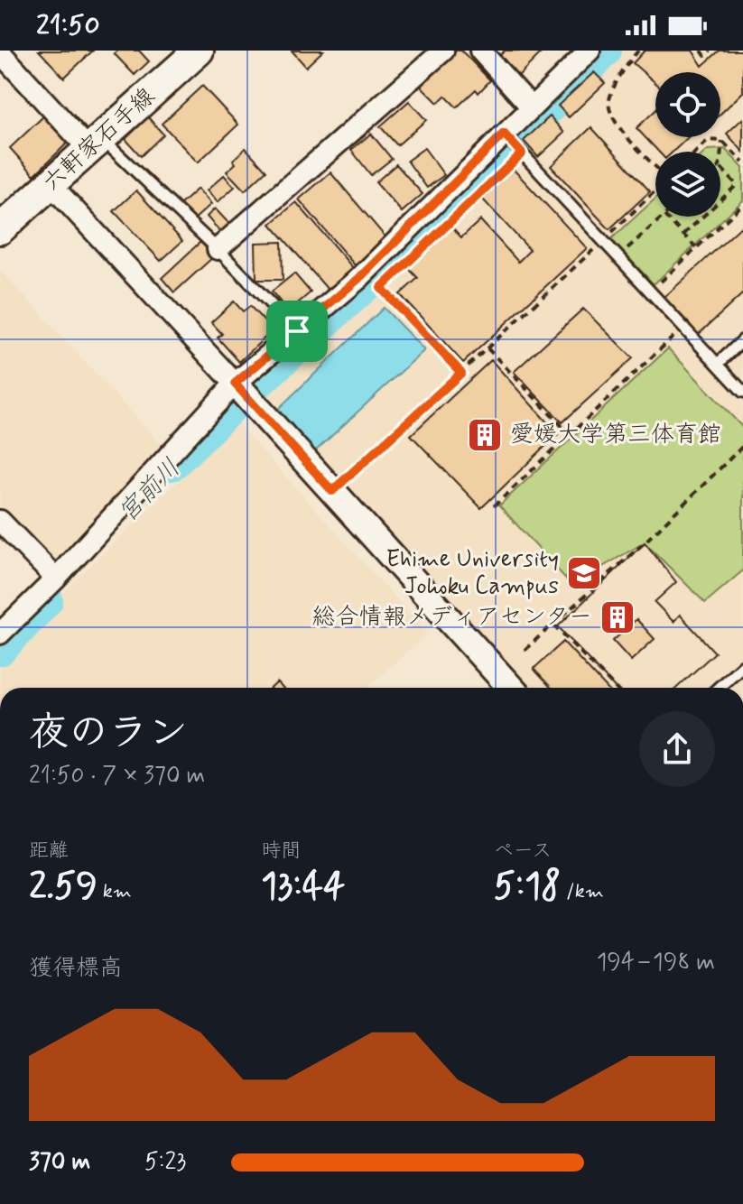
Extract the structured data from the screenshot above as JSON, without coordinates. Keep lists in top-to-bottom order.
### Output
{
  "streets": {
    "main road": ["六軒家石手線"]
  },
  "water": ["宮前川"],
  "places": {
    "building": ["愛媛大学第三体育館", "総合情報メディアセンター"],
    "school or university": ["Ehime University Johoku Campus"]
  },
  "page": {
    "status": "21:50",
    "heading": ["夜のラン", "21:50 · 7 × 370 m"],
    "stats": [
      ["距離", "2.59 km"],
      ["時間", "13:44"],
      ["ペース", "5:18 /km"]
    ],
    "chart": ["獲得標高", "194–198 m"],
    "list": [
      {
        "name": "370 m",
        "note": "5:23"
      }
    ]
  }
}
